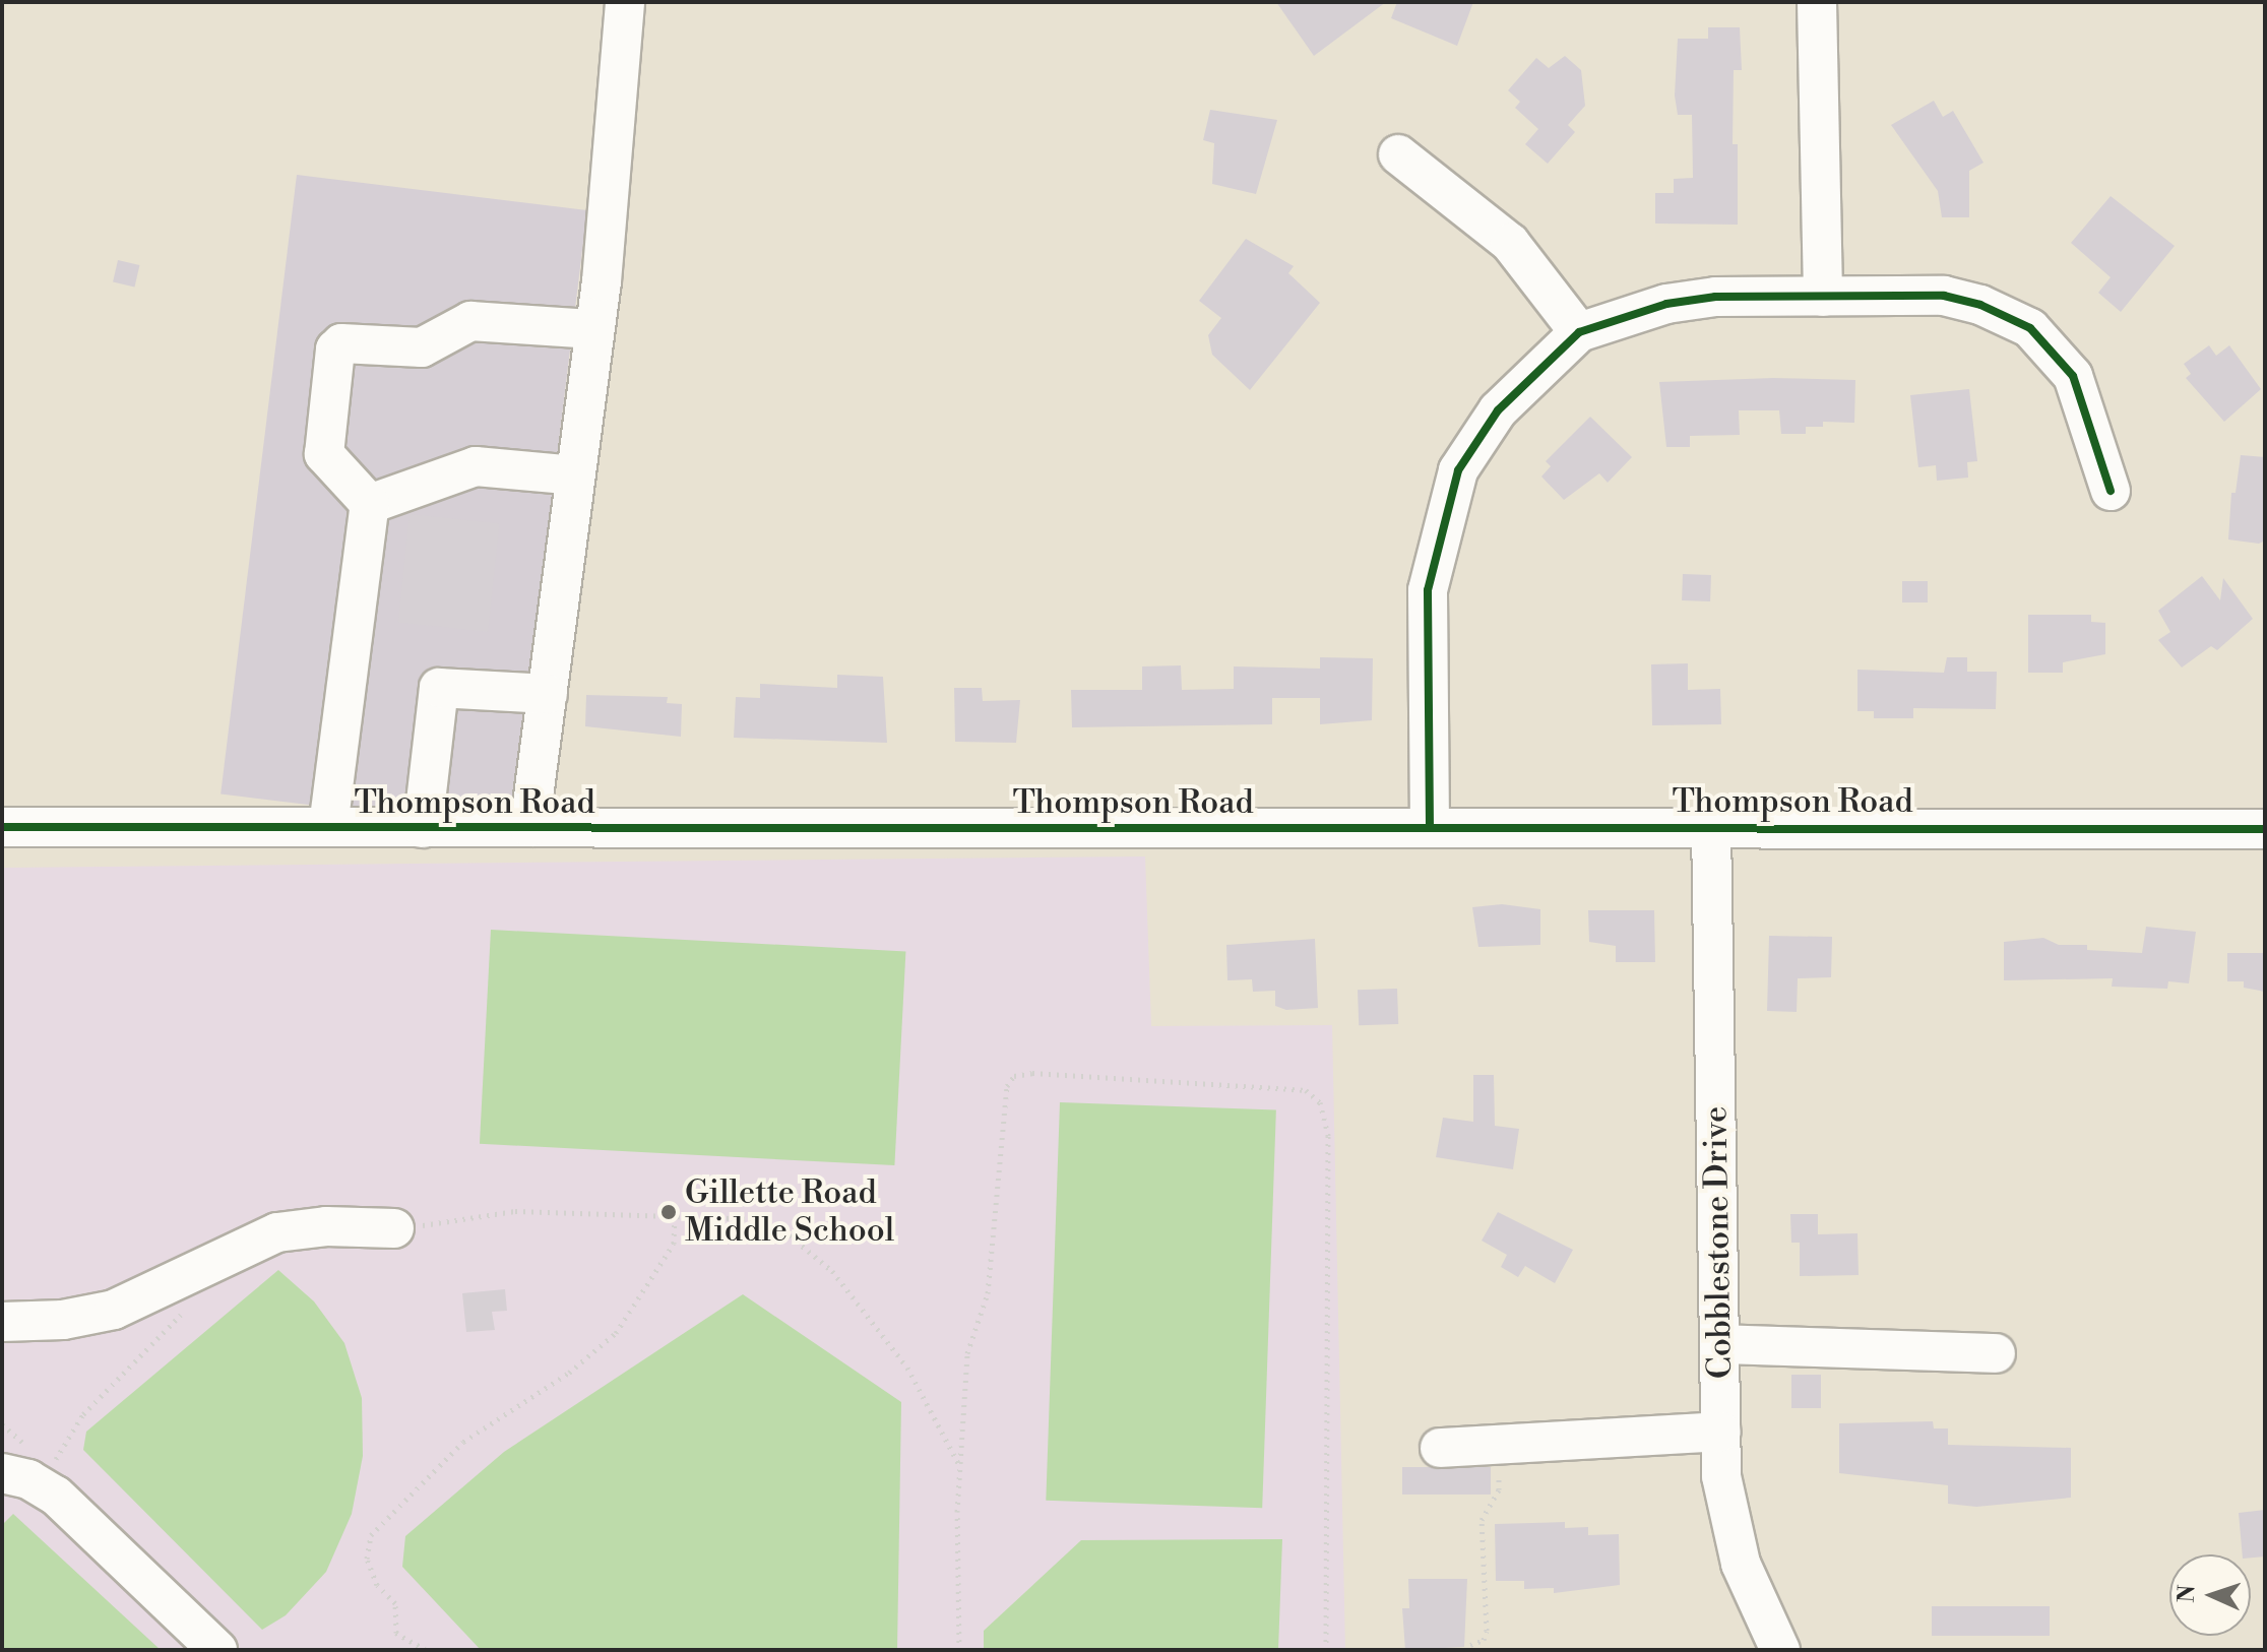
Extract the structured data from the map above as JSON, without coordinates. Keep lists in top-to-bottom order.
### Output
{
  "streets": {
    "street": ["Thompson Road", "Cobblestone Drive"]
  },
  "crossings": [
    ["Thompson Road", "Cobblestone Drive"]
  ],
  "places": ["Gillette Road Middle School"],
  "north": "left"
}
